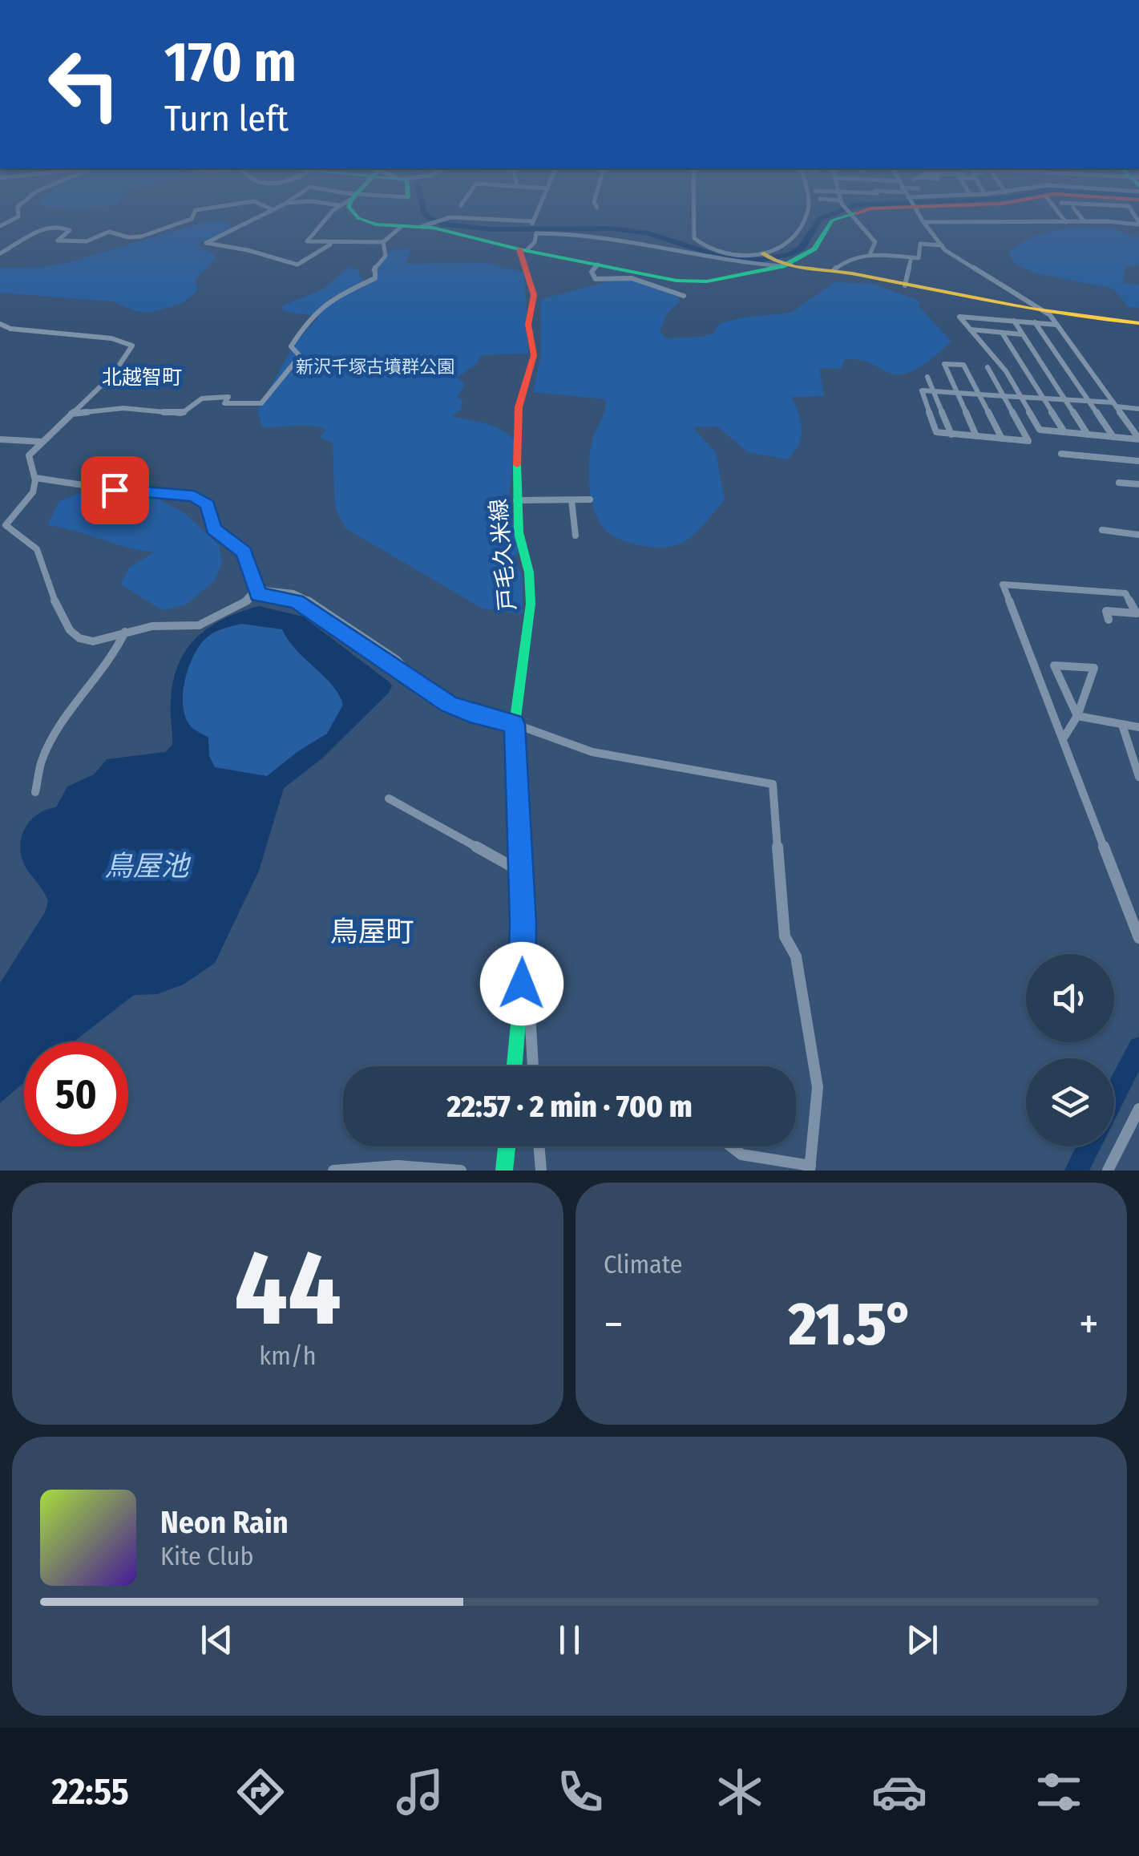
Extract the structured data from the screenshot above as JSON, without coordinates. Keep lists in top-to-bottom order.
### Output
{
  "streets": {
    "street": ["戸毛久米線"]
  },
  "districts": ["北越智町", "鳥屋町"],
  "water": ["鳥屋池"],
  "parks": ["新沢千塚古墳群公園"],
  "page": {
    "turn": ["170 m", "Turn left"],
    "limit": "50",
    "trip": "22:57 · 2 min · 700 m",
    "tile": [
      ["44", "km/h"],
      "Climate"
    ],
    "heat": ["−", "21.5°", "+"],
    "song": ["Neon Rain", "Kite Club"],
    "tabs": "22:55"
  }
}
